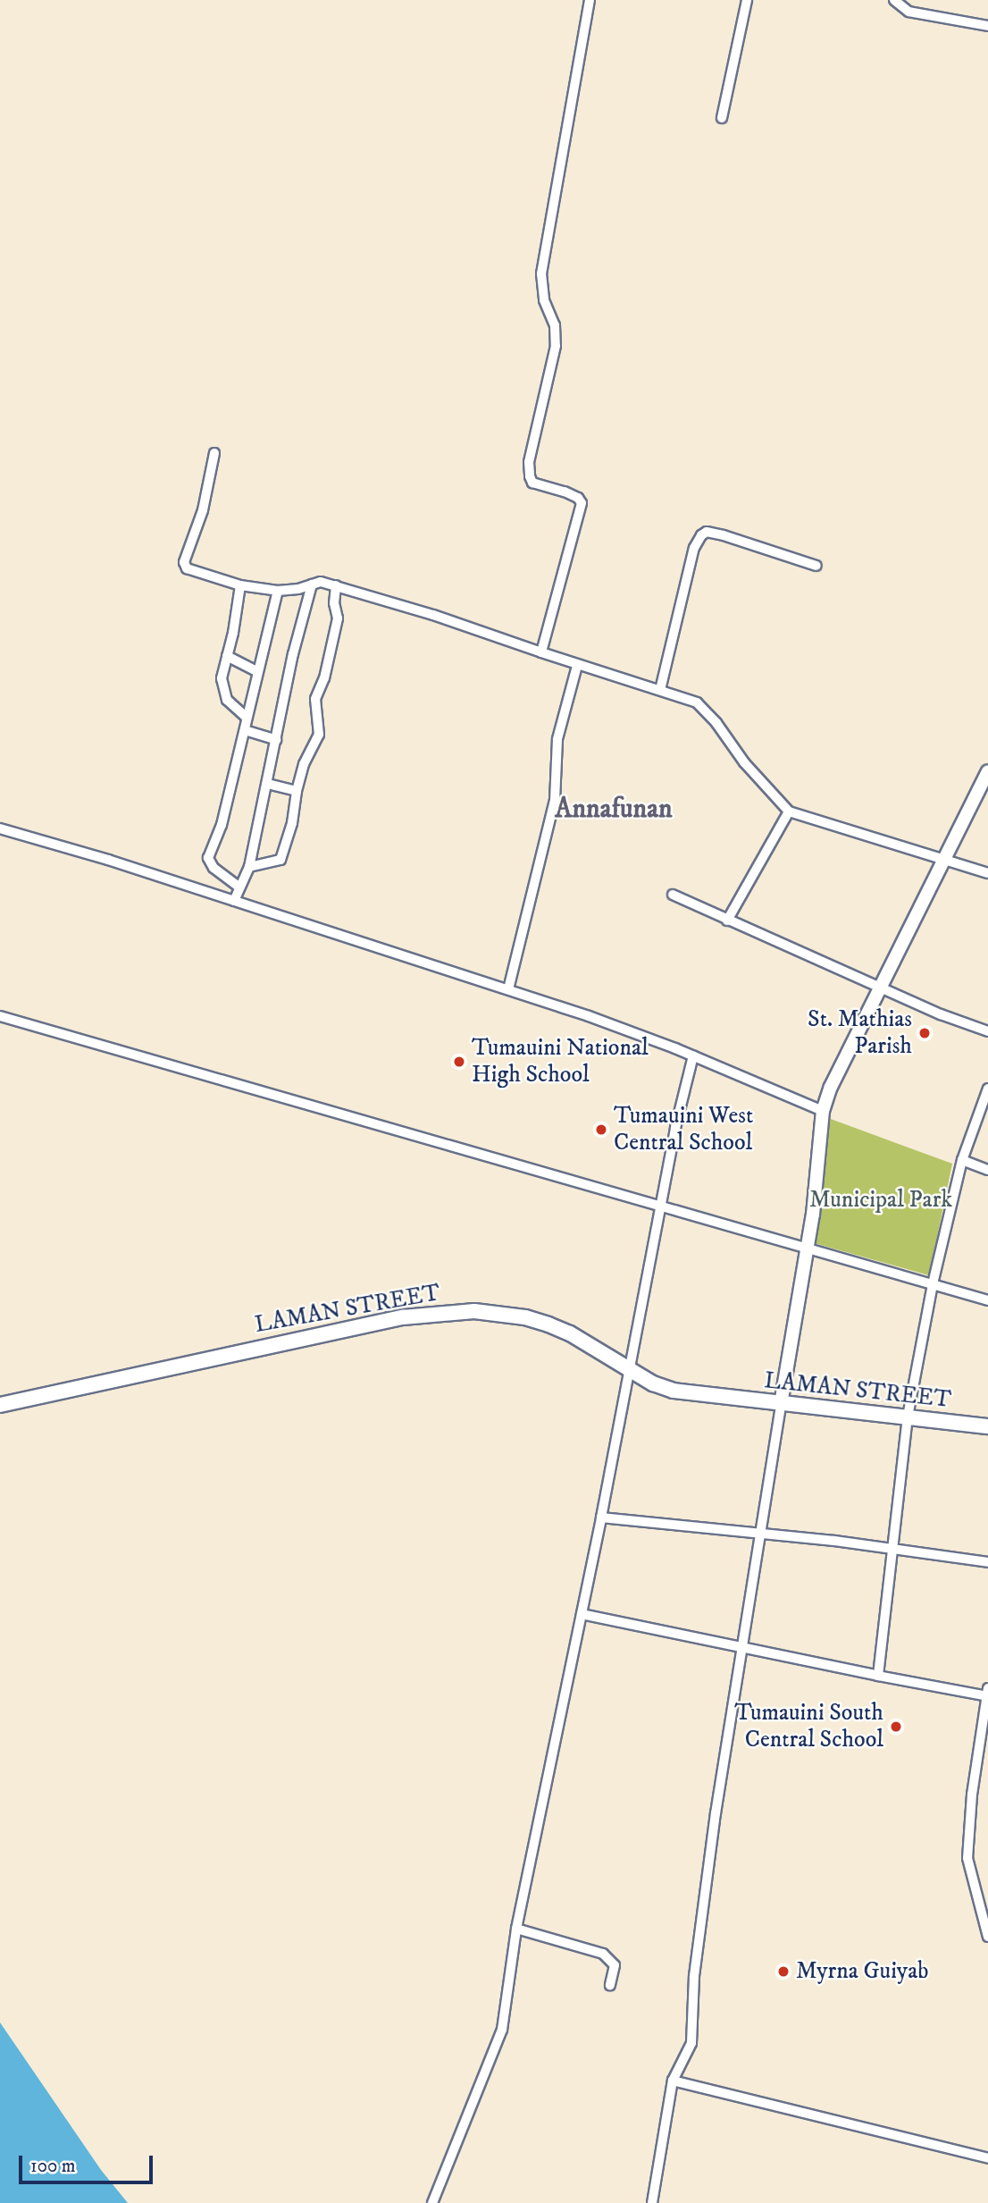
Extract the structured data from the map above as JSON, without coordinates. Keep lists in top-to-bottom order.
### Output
{
  "streets": {
    "main road": ["LAMAN STREET"]
  },
  "districts": ["Annafunan"],
  "parks": ["Municipal Park"],
  "places": [
    "St. Mathias Parish",
    "Tumauini National High School",
    "Tumauini West Central School",
    "Tumauini South Central School",
    "Myrna Guiyab"
  ],
  "scale_bar": "100 m"
}
